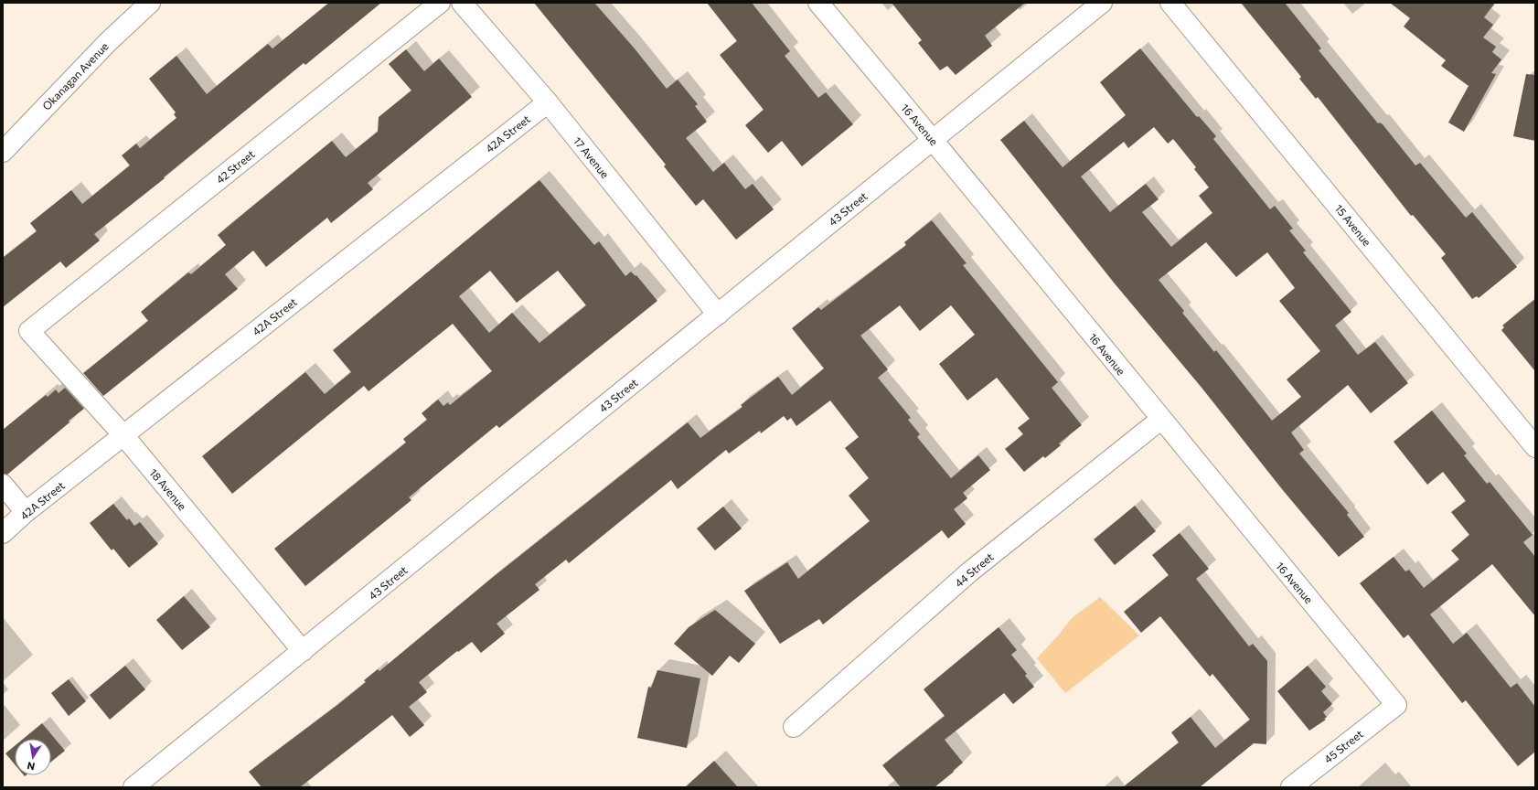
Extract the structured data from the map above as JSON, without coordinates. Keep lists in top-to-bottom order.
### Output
{
  "streets": {
    "street": [
      "Okanagan Avenue",
      "16 Avenue",
      "42A Street",
      "17 Avenue",
      "42 Street",
      "43 Street",
      "15 Avenue",
      "18 Avenue",
      "44 Street",
      "45 Street"
    ]
  },
  "crossings": [
    ["16 Avenue", "43 Street"],
    ["16 Avenue", "44 Street"],
    ["16 Avenue", "45 Street"],
    ["42A Street", "17 Avenue"],
    ["42A Street", "18 Avenue"],
    ["17 Avenue", "43 Street"],
    ["42 Street", "18 Avenue"],
    ["43 Street", "18 Avenue"]
  ],
  "north": "bottom"
}
